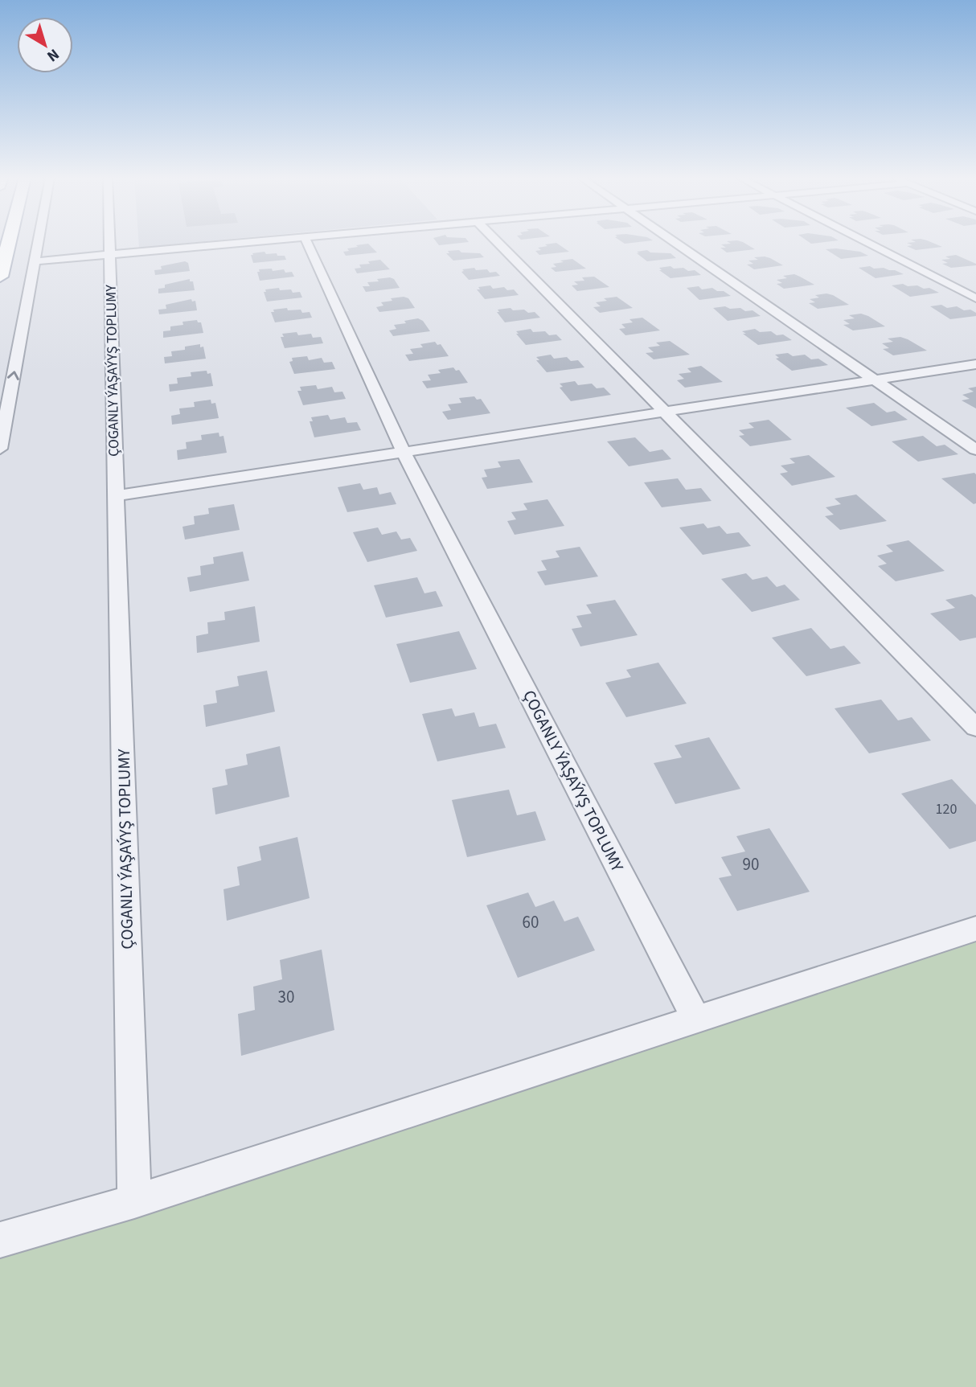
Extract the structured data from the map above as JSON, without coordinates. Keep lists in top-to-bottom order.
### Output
{
  "streets": {
    "street": ["ÇOGANLY ÝAŞAÝYŞ TOPLUMY"]
  },
  "house_numbers": [
    "120",
    "90",
    "60",
    "30"
  ],
  "north": "bottom right"
}
